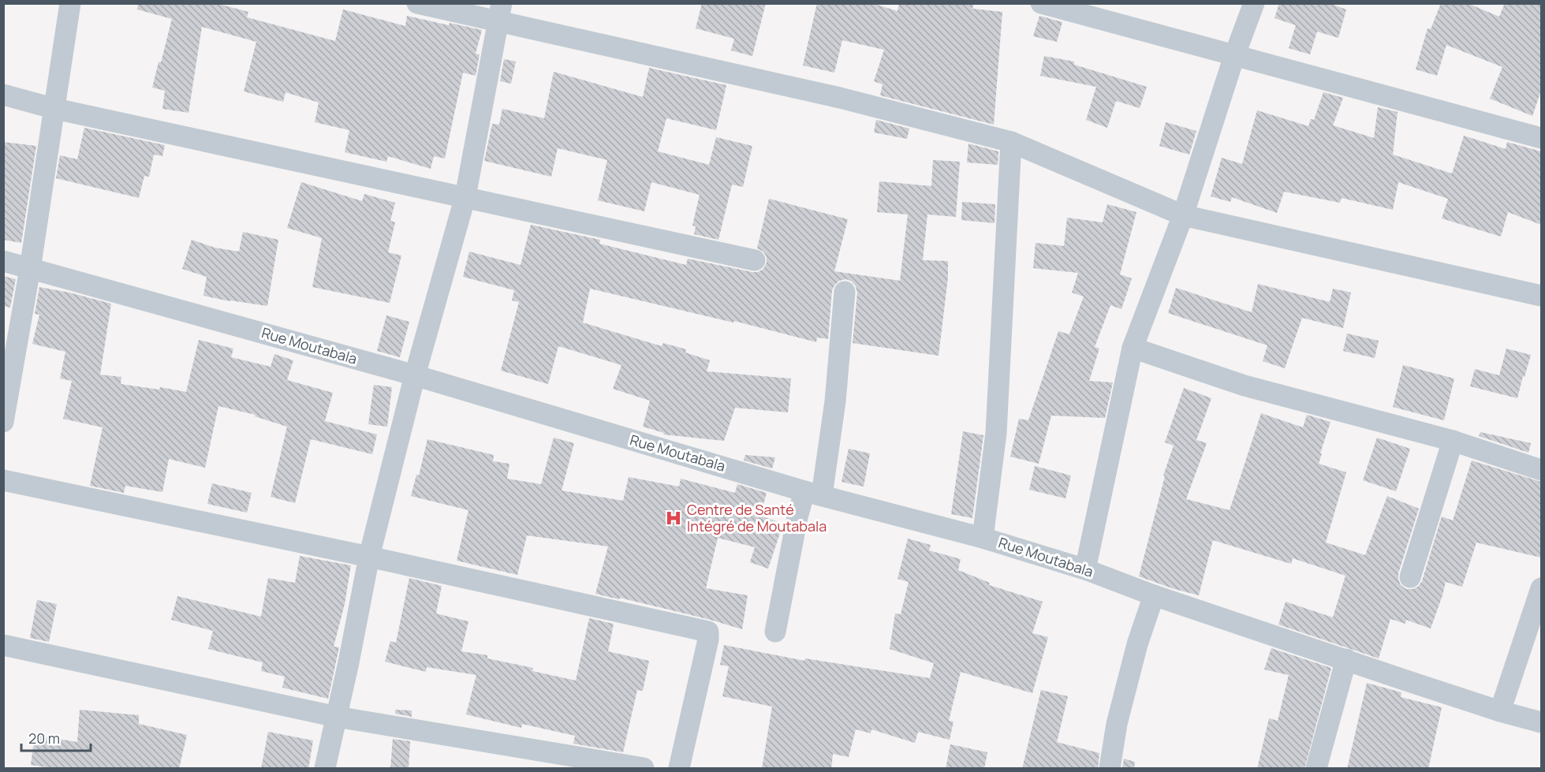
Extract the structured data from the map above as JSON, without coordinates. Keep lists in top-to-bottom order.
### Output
{
  "streets": {
    "street": ["Rue Moutabala"]
  },
  "places": {
    "hospital": ["Centre de Santé Intégré de Moutabala"]
  },
  "scale_bar": "20 m"
}
